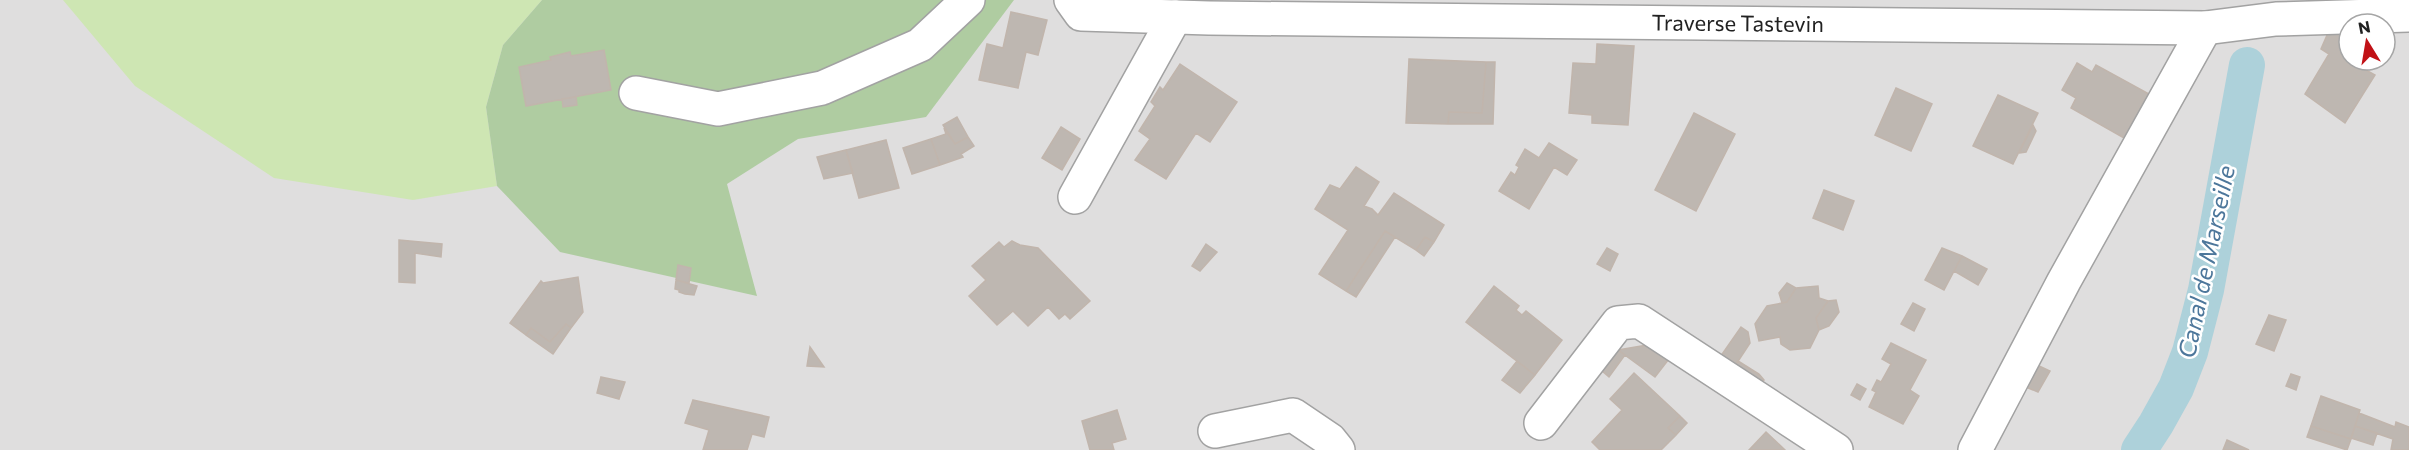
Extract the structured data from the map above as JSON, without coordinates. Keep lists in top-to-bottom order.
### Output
{
  "streets": {
    "street": ["Traverse Tastevin"]
  },
  "water": ["Canal de Marseille"],
  "north": "top"
}
